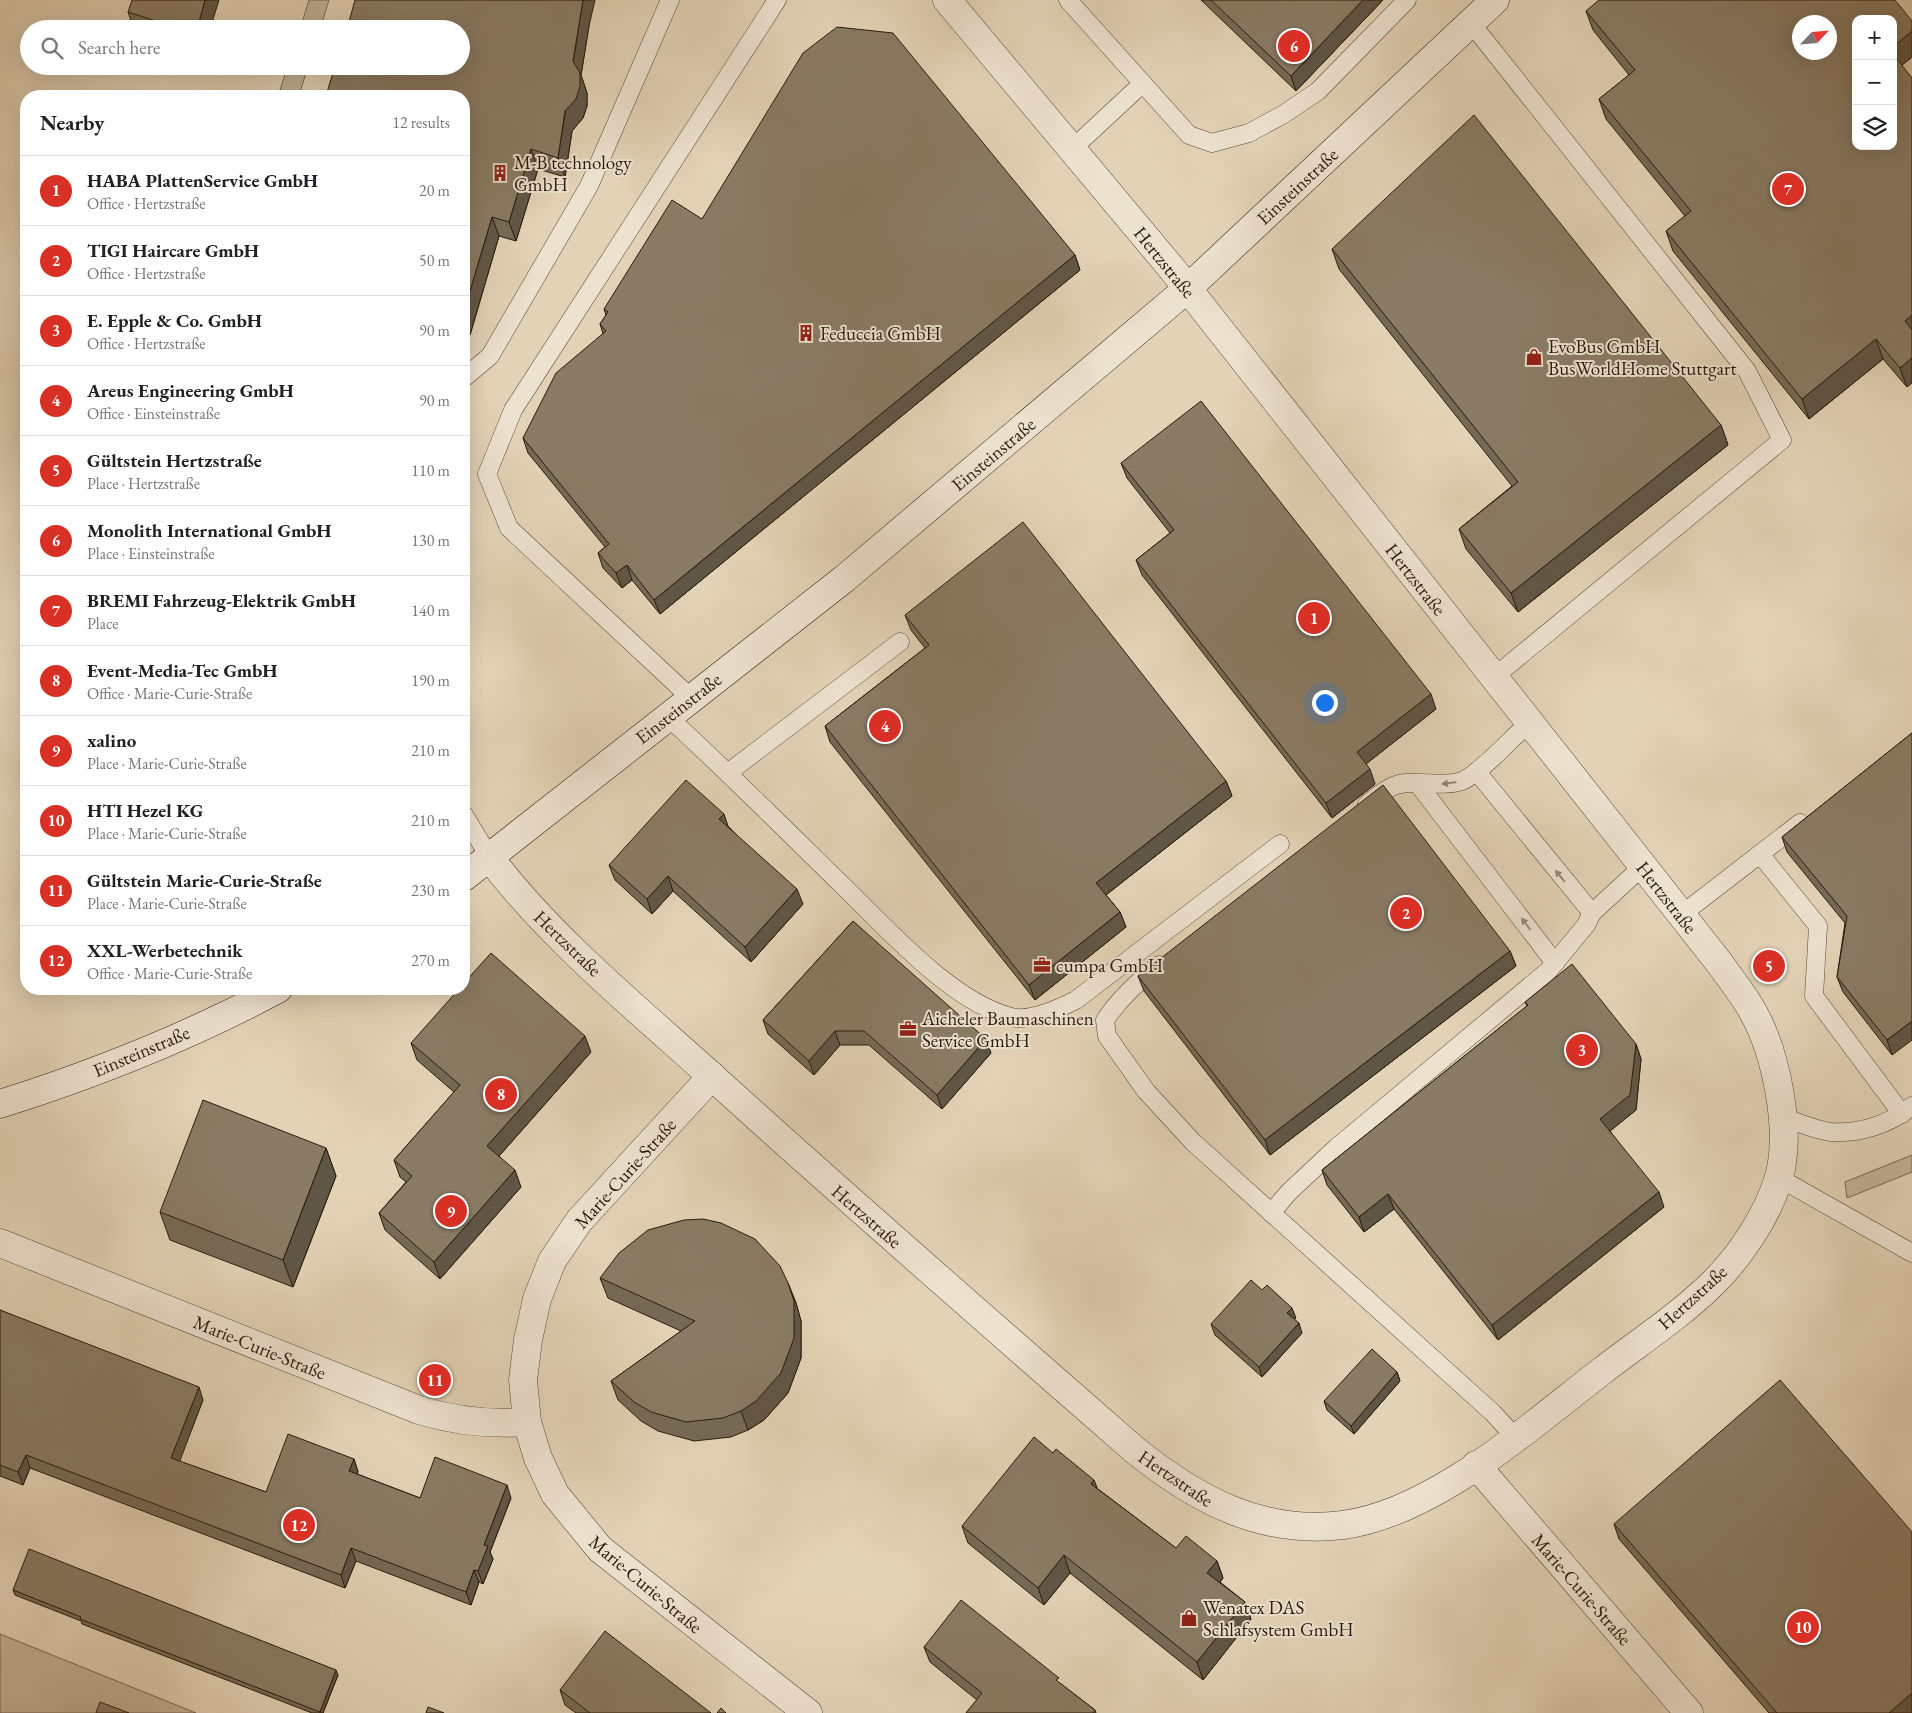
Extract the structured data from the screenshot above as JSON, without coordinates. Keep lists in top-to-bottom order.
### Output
{
  "streets": {
    "street": ["Einsteinstraße", "Hertzstraße", "Marie-Curie-Straße"]
  },
  "crossings": [
    ["Einsteinstraße", "Hertzstraße"],
    ["Hertzstraße", "Marie-Curie-Straße"]
  ],
  "places": {
    "building": ["M-B technology GmbH", "Feduccia GmbH"],
    "shop": ["EvoBus GmbH BusWorldHome Stuttgart", "Wenatex DAS Schlafsystem GmbH"],
    "office": ["cumpa GmbH", "Aicheler Baumaschinen Service GmbH"]
  },
  "north": "top right",
  "page": {
    "map_buttons": ["+", "−"],
    "search": "Search here",
    "pins": [
      "6",
      "7",
      "1",
      "4",
      "2",
      "5",
      "3",
      "8",
      "9",
      "11",
      "12",
      "10"
    ],
    "heading": ["Nearby", "12 results"],
    "list": [
      {
        "mark": "1",
        "name": "HABA PlattenService GmbH",
        "note": "Office · Hertzstraße",
        "value": "20 m"
      },
      {
        "mark": "2",
        "name": "TIGI Haircare GmbH",
        "note": "Office · Hertzstraße",
        "value": "50 m"
      },
      {
        "mark": "3",
        "name": "E. Epple & Co. GmbH",
        "note": "Office · Hertzstraße",
        "value": "90 m"
      },
      {
        "mark": "4",
        "name": "Areus Engineering GmbH",
        "note": "Office · Einsteinstraße",
        "value": "90 m"
      },
      {
        "mark": "5",
        "name": "Gültstein Hertzstraße",
        "note": "Place · Hertzstraße",
        "value": "110 m"
      },
      {
        "mark": "6",
        "name": "Monolith International GmbH",
        "note": "Place · Einsteinstraße",
        "value": "130 m"
      },
      {
        "mark": "7",
        "name": "BREMI Fahrzeug-Elektrik GmbH",
        "note": "Place",
        "value": "140 m"
      },
      {
        "mark": "8",
        "name": "Event-Media-Tec GmbH",
        "note": "Office · Marie-Curie-Straße",
        "value": "190 m"
      },
      {
        "mark": "9",
        "name": "xalino",
        "note": "Place · Marie-Curie-Straße",
        "value": "210 m"
      },
      {
        "mark": "10",
        "name": "HTI Hezel KG",
        "note": "Place · Marie-Curie-Straße",
        "value": "210 m"
      },
      {
        "mark": "11",
        "name": "Gültstein Marie-Curie-Straße",
        "note": "Place · Marie-Curie-Straße",
        "value": "230 m"
      },
      {
        "mark": "12",
        "name": "XXL-Werbetechnik",
        "note": "Office · Marie-Curie-Straße",
        "value": "270 m"
      }
    ]
  }
}
